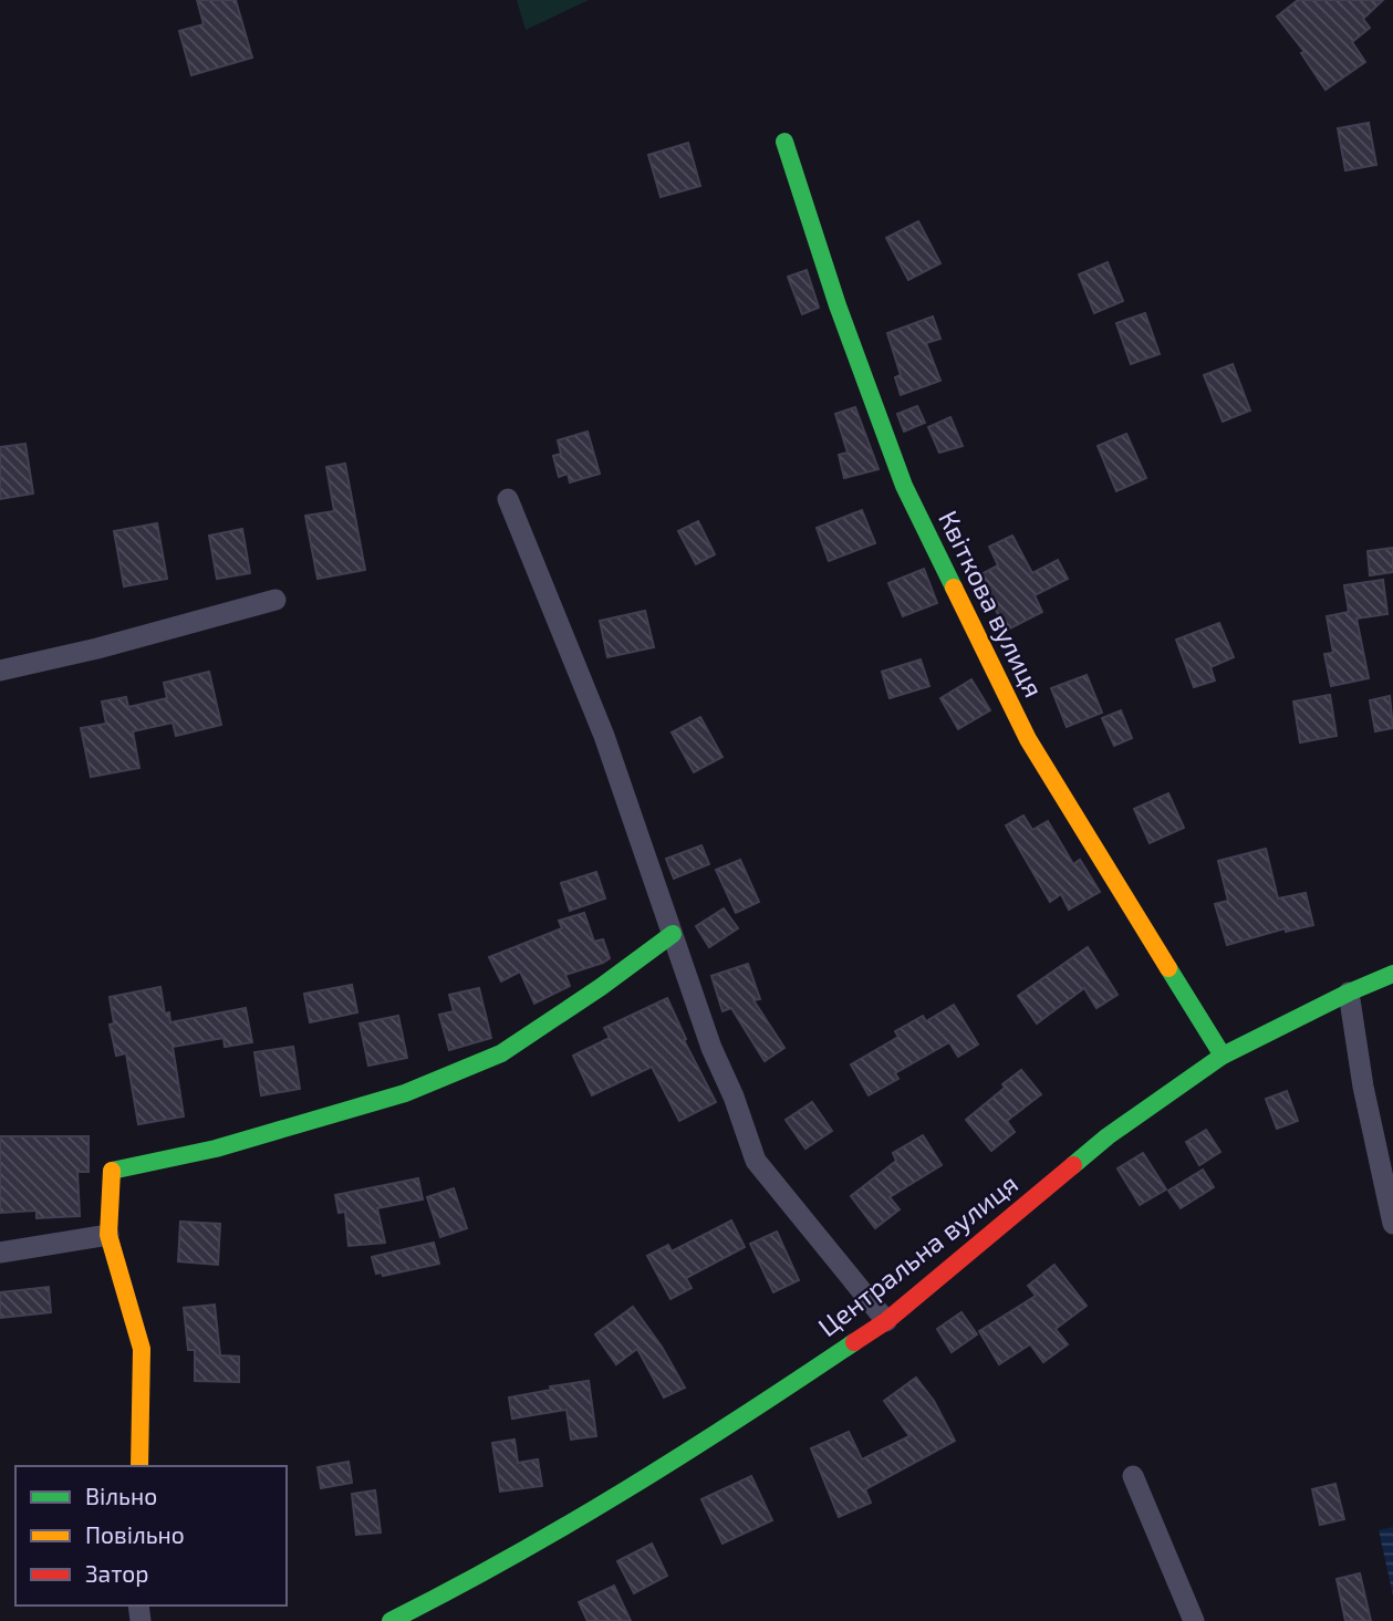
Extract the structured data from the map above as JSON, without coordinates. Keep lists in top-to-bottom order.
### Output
{
  "streets": {
    "street": ["Квіткова вулиця", "Центральна вулиця"]
  },
  "crossings": [
    ["Квіткова вулиця", "Центральна вулиця"]
  ],
  "legend": ["Вільно", "Повільно", "Затор"]
}
